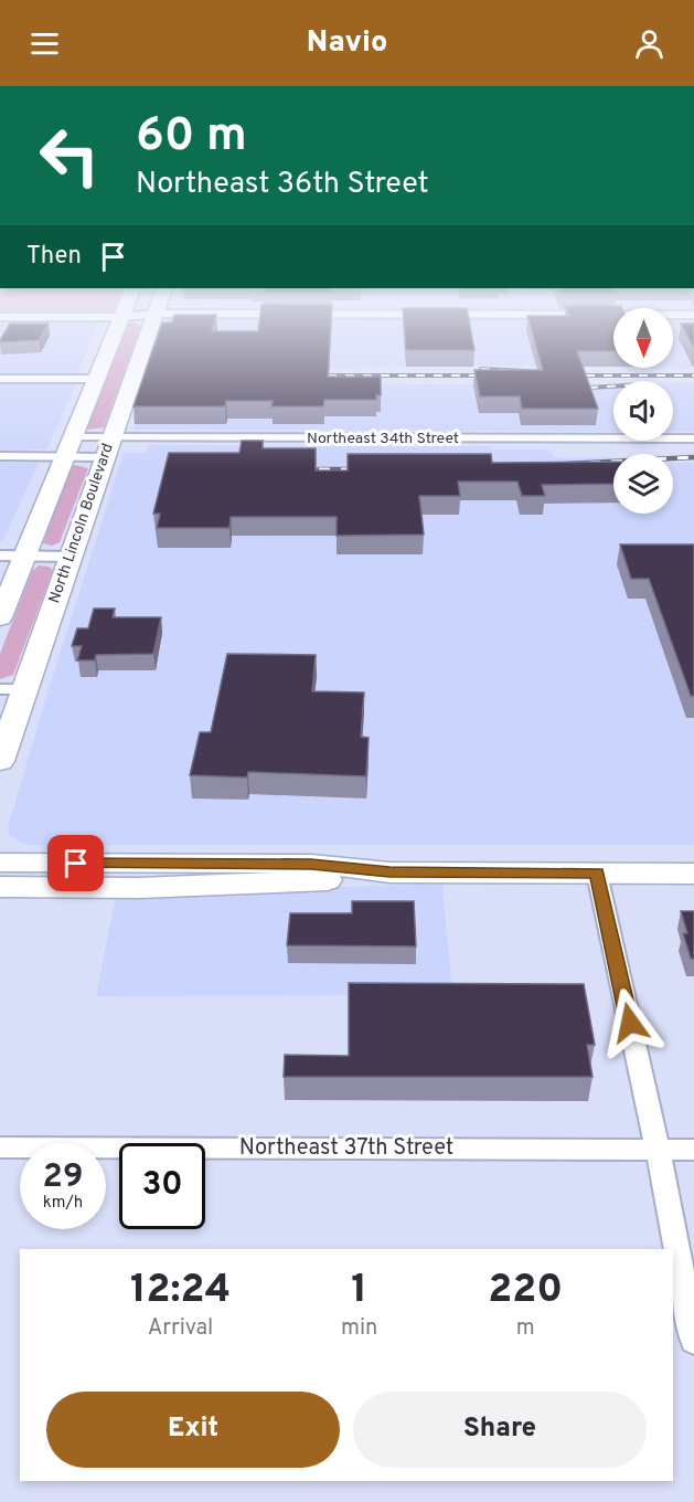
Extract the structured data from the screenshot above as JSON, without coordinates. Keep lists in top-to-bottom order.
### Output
{
  "streets": {
    "main road": ["North Lincoln Boulevard"],
    "street": ["Northeast 34th Street", "Northeast 37th Street"]
  },
  "crossings": [
    ["Northeast 34th Street", "North Lincoln Boulevard"]
  ],
  "north": "bottom",
  "page": {
    "header": "Navio",
    "turn": ["60 m", "Northeast 36th Street"],
    "then": "Then",
    "speed": "29 km/h",
    "limit": "30",
    "eta": [
      "12:24",
      "Arrival",
      "1",
      "min",
      "220",
      "m"
    ],
    "buttons": ["Exit", "Share"]
  }
}
